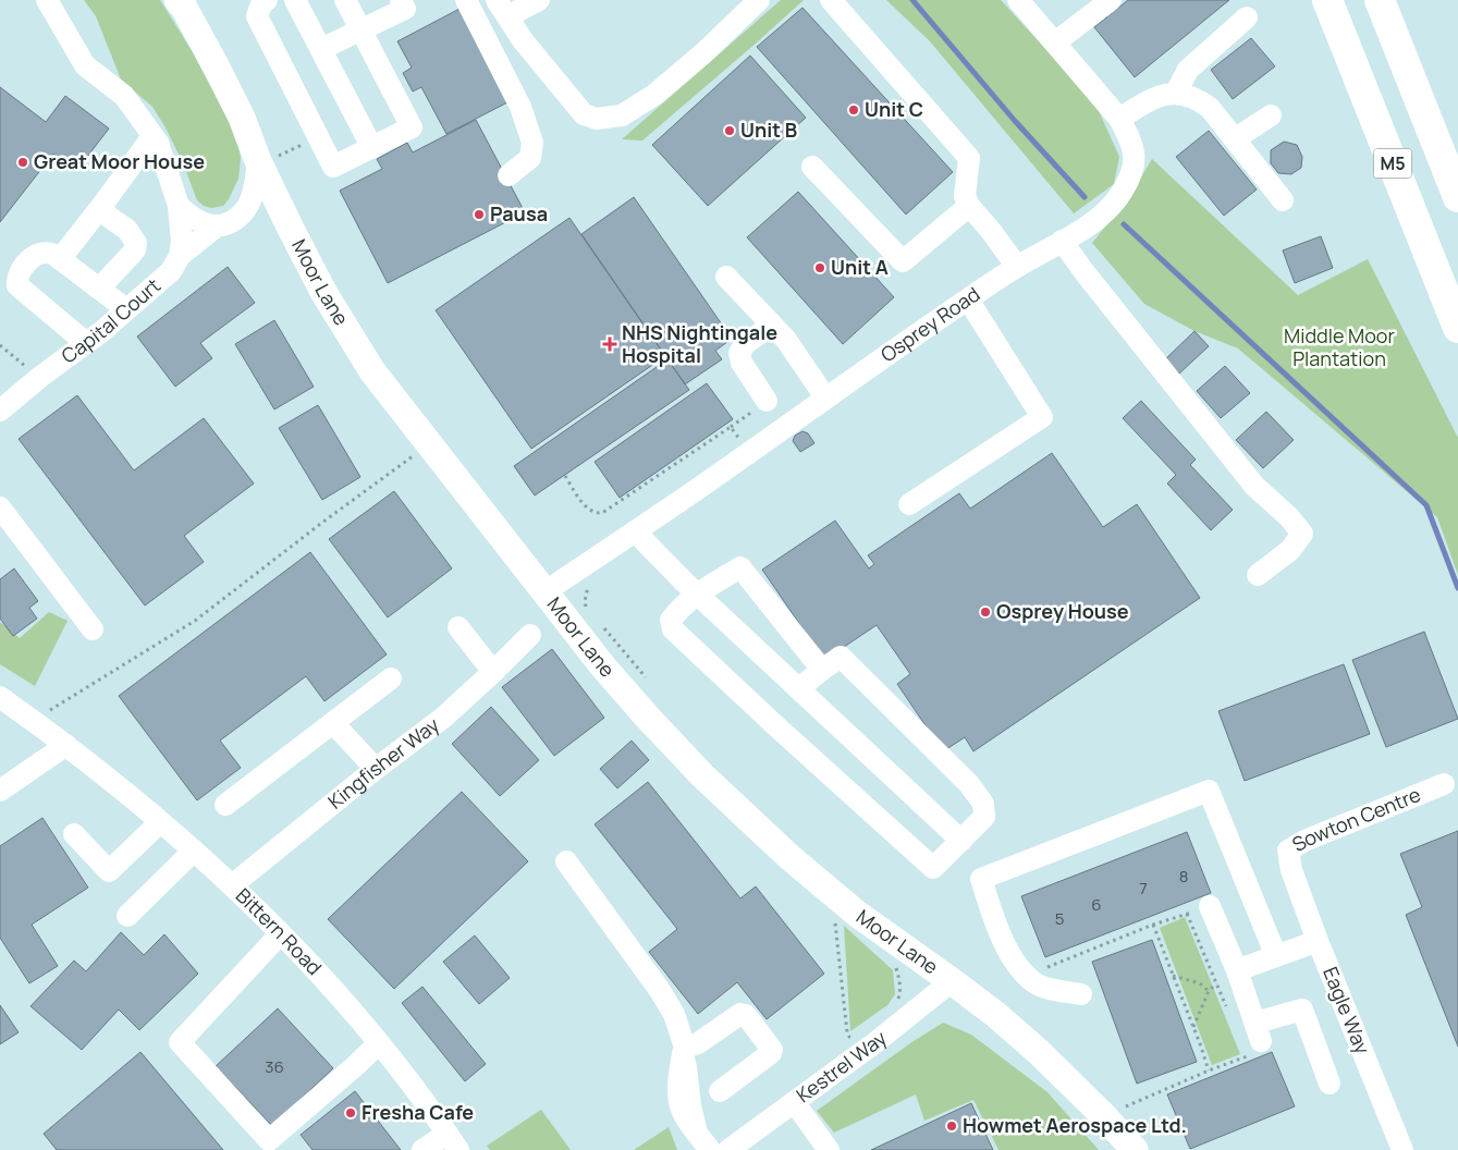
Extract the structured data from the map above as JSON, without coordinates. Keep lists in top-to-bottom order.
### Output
{
  "streets": {
    "highway": ["M5"],
    "main road": ["Moor Lane"],
    "street": [
      "Capital Court",
      "Osprey Road",
      "Kingfisher Way",
      "Sowton Centre",
      "Bittern Road",
      "Eagle Way",
      "Kestrel Way"
    ]
  },
  "crossings": [
    ["Moor Lane", "Capital Court"],
    ["Moor Lane", "Osprey Road"],
    ["Moor Lane", "Kestrel Way"],
    ["Kingfisher Way", "Bittern Road"],
    ["Sowton Centre", "Eagle Way"]
  ],
  "parks": ["Middle Moor Plantation"],
  "places": {
    "other": [
      "Unit C",
      "Unit B",
      "Great Moor House",
      "Pausa",
      "Unit A",
      "Osprey House",
      "Fresha Cafe",
      "Howmet Aerospace Ltd."
    ],
    "health": ["NHS Nightingale Hospital"]
  },
  "house_numbers": [
    "8",
    "7",
    "6",
    "5",
    "36"
  ]
}
